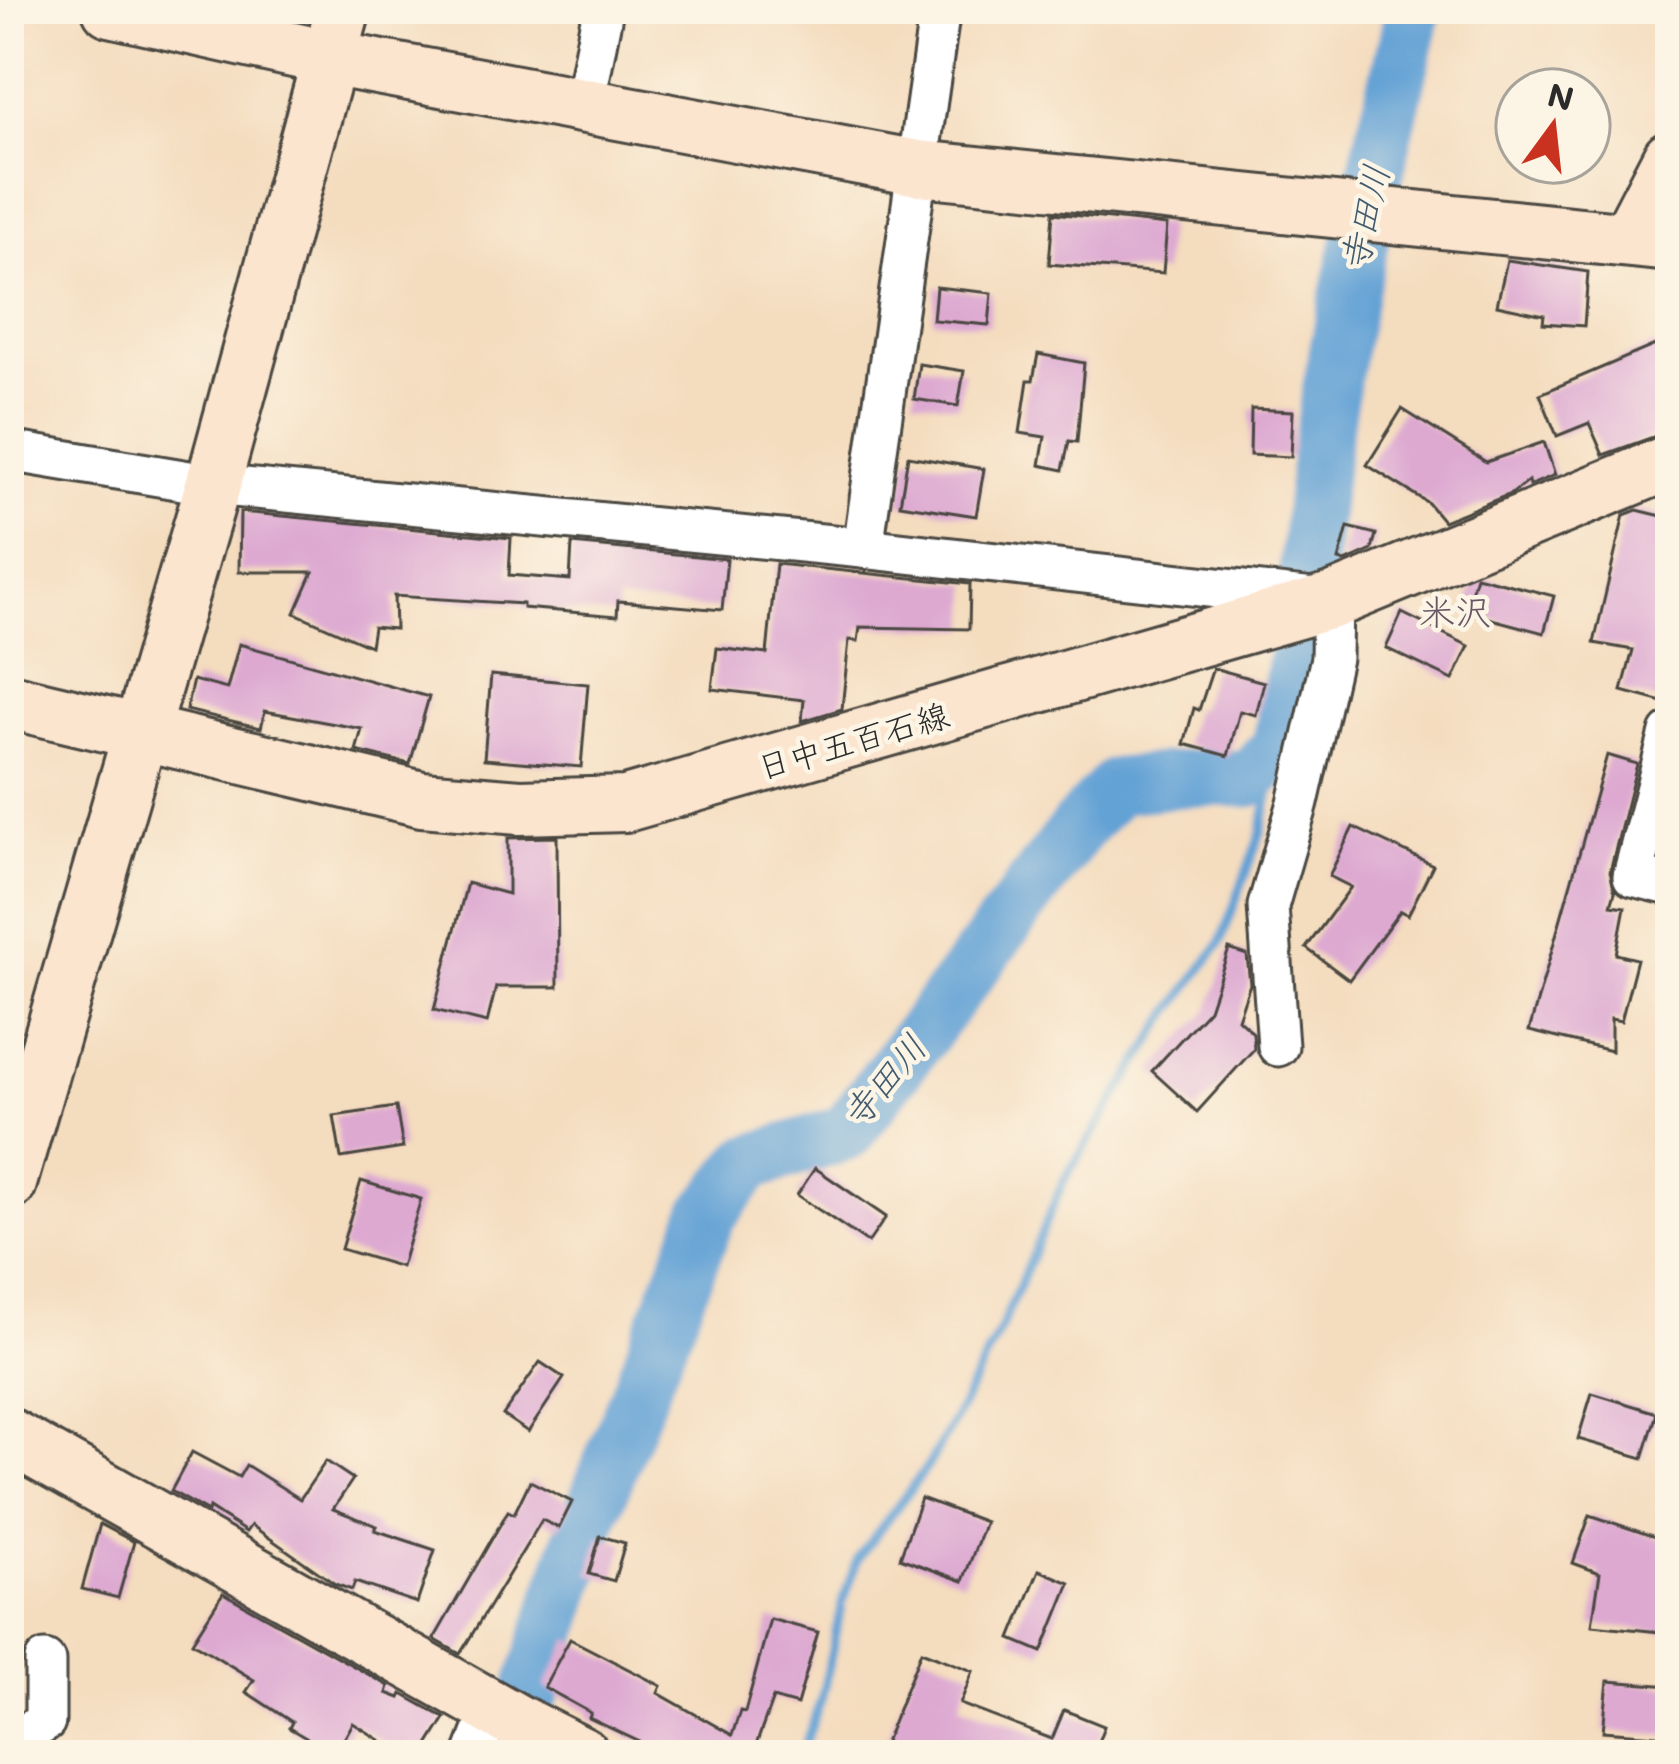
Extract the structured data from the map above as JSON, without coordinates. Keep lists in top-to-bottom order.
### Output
{
  "streets": {
    "street": ["日中五百石線"]
  },
  "districts": ["米沢"],
  "water": ["寺田川"],
  "north": "top"
}
